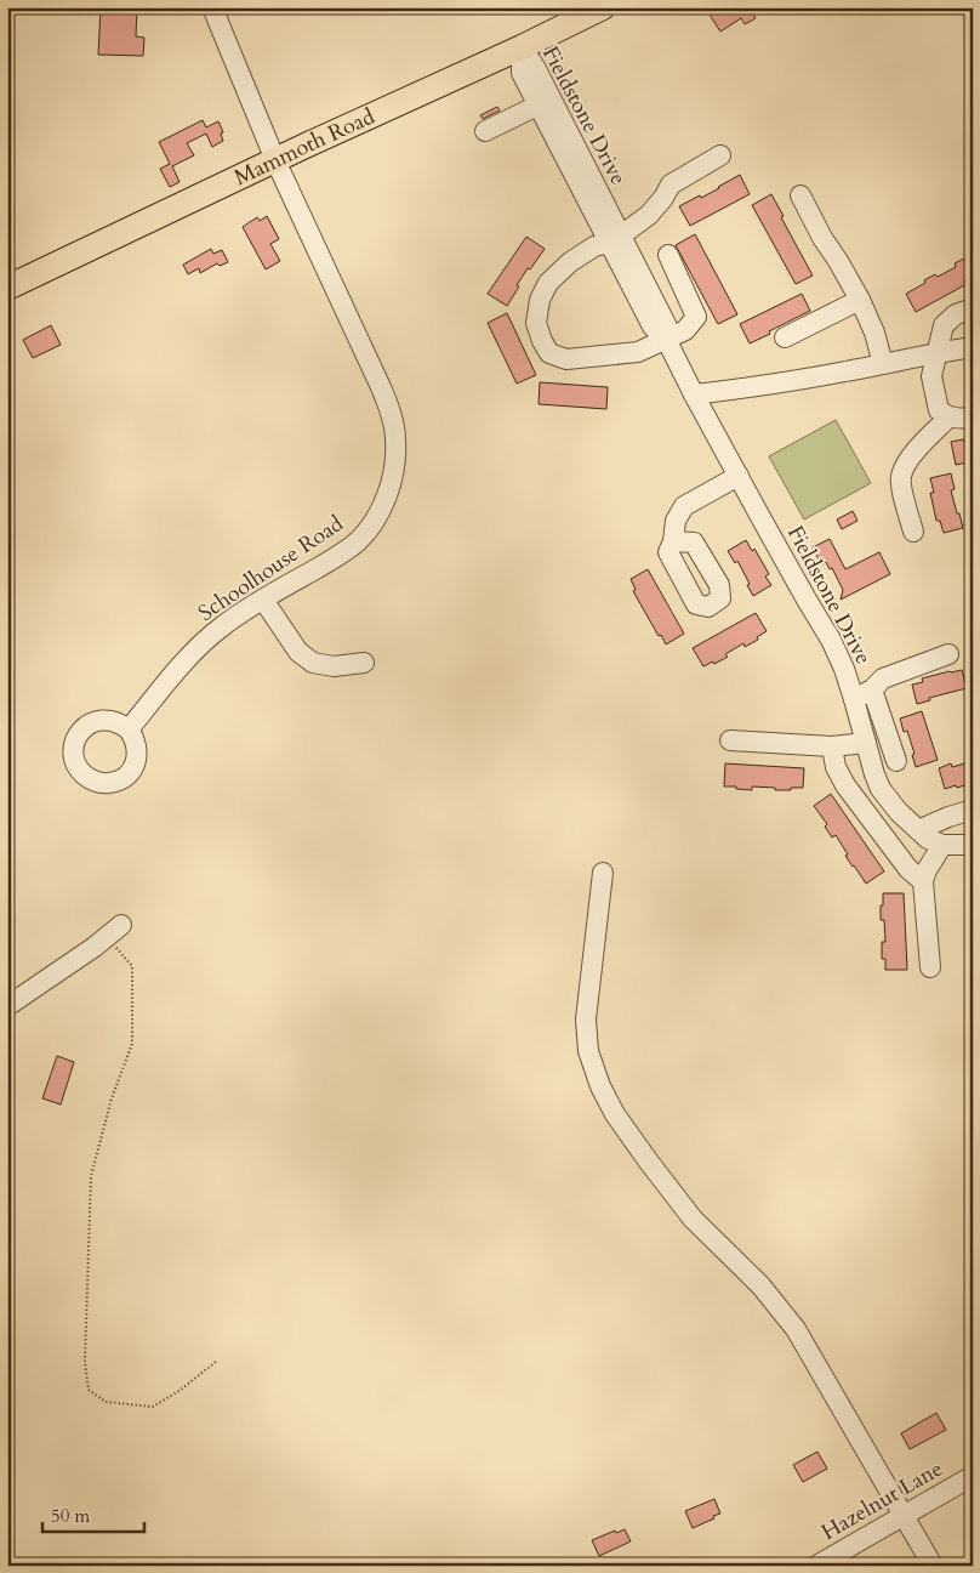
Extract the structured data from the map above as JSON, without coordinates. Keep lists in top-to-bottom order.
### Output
{
  "streets": {
    "main road": ["Mammoth Road"],
    "street": ["Fieldstone Drive", "Schoolhouse Road", "Hazelnut Lane"]
  },
  "crossings": [
    ["Fieldstone Drive", "Mammoth Road"],
    ["Mammoth Road", "Schoolhouse Road"]
  ],
  "scale_bar": "50 m"
}
